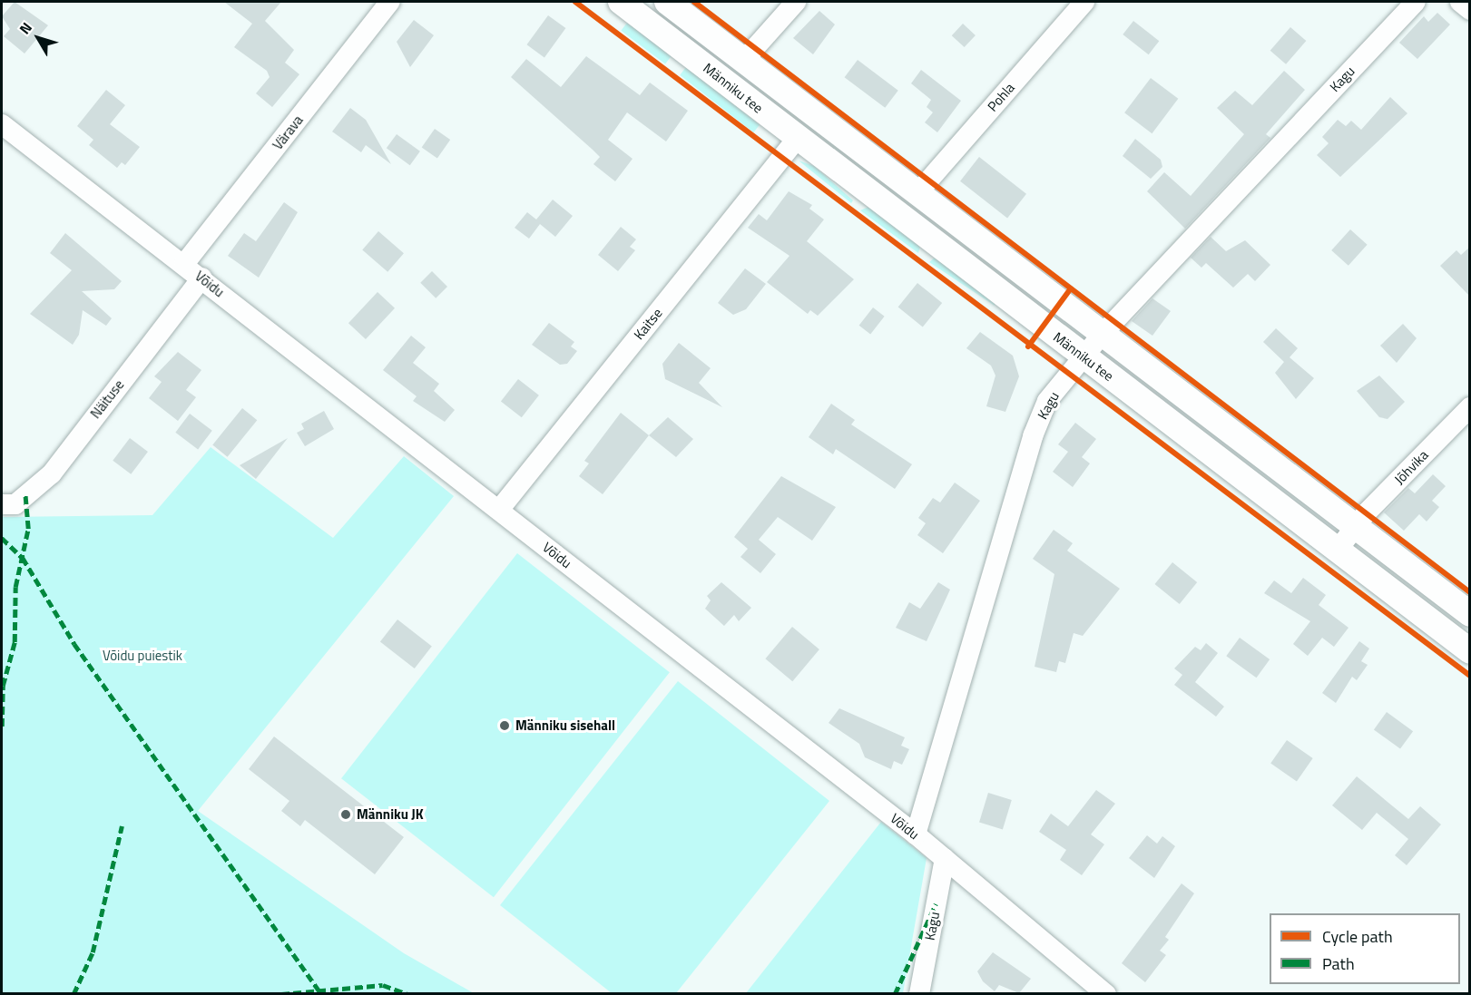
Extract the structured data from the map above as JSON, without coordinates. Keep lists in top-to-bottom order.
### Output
{
  "streets": {
    "street": [
      "Kagu",
      "Männiku tee",
      "Pohla",
      "Värava",
      "Võidu",
      "Kaitse",
      "Näituse",
      "Jõhvika"
    ]
  },
  "crossings": [
    ["Kagu", "Männiku tee"],
    ["Kagu", "Võidu"],
    ["Männiku tee", "Pohla"],
    ["Männiku tee", "Kaitse"],
    ["Männiku tee", "Jõhvika"],
    ["Värava", "Võidu"],
    ["Võidu", "Kaitse"],
    ["Võidu", "Näituse"]
  ],
  "parks": ["Võidu puiestik"],
  "places": ["Männiku sisehall", "Männiku JK"],
  "legend": ["Cycle path", "Path"],
  "north": "top left"
}
